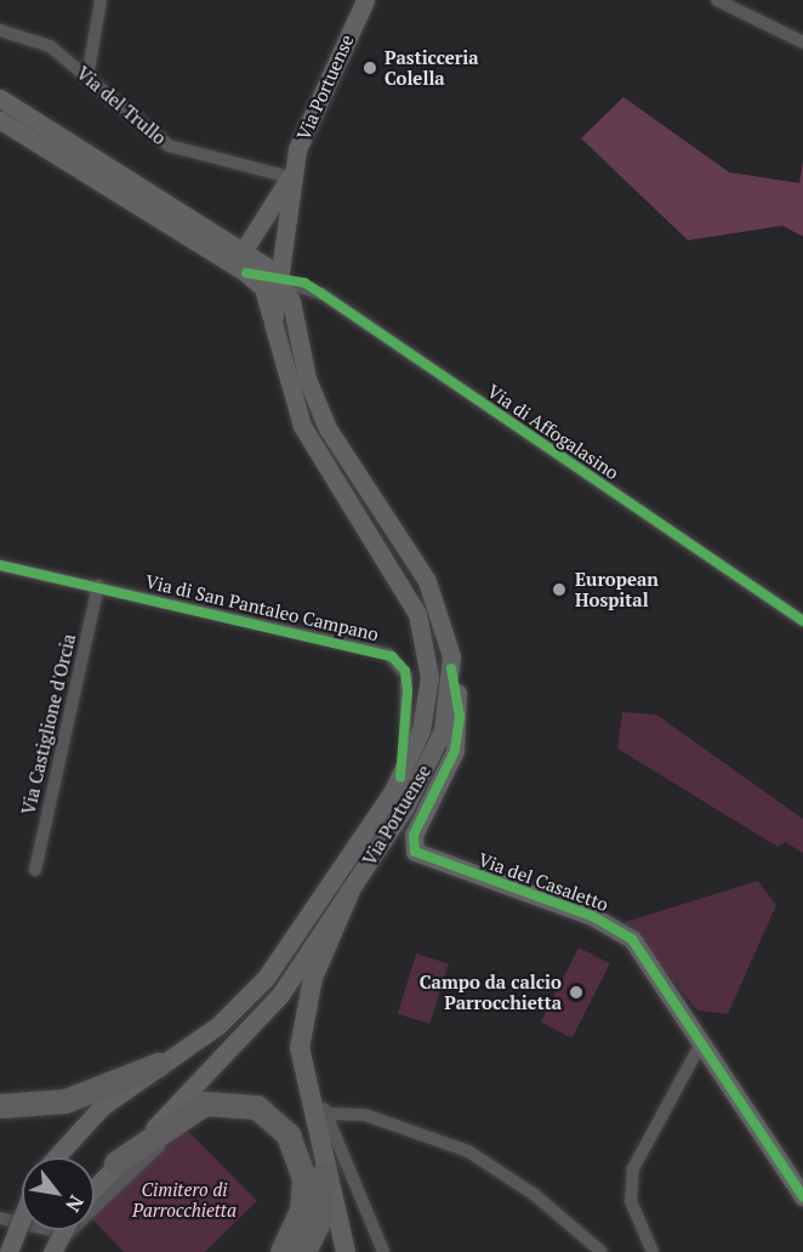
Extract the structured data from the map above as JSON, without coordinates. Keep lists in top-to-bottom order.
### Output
{
  "streets": {
    "main road": ["Via Portuense", "Via del Casaletto"],
    "street": [
      "Via del Trullo",
      "Via di Affogalasino",
      "Via di San Pantaleo Campano",
      "Via Castiglione d'Orcia"
    ]
  },
  "crossings": [
    ["Via Portuense", "Via del Trullo"],
    ["Via Portuense", "Via di Affogalasino"],
    ["Via Portuense", "Via di San Pantaleo Campano"],
    ["Via Portuense", "Via del Casaletto"],
    ["Via di San Pantaleo Campano", "Via Castiglione d'Orcia"]
  ],
  "parks": ["Cimitero di Parrocchietta"],
  "places": ["Pasticceria Colella", "European Hospital", "Campo da calcio Parrocchietta"],
  "north": "bottom right"
}
